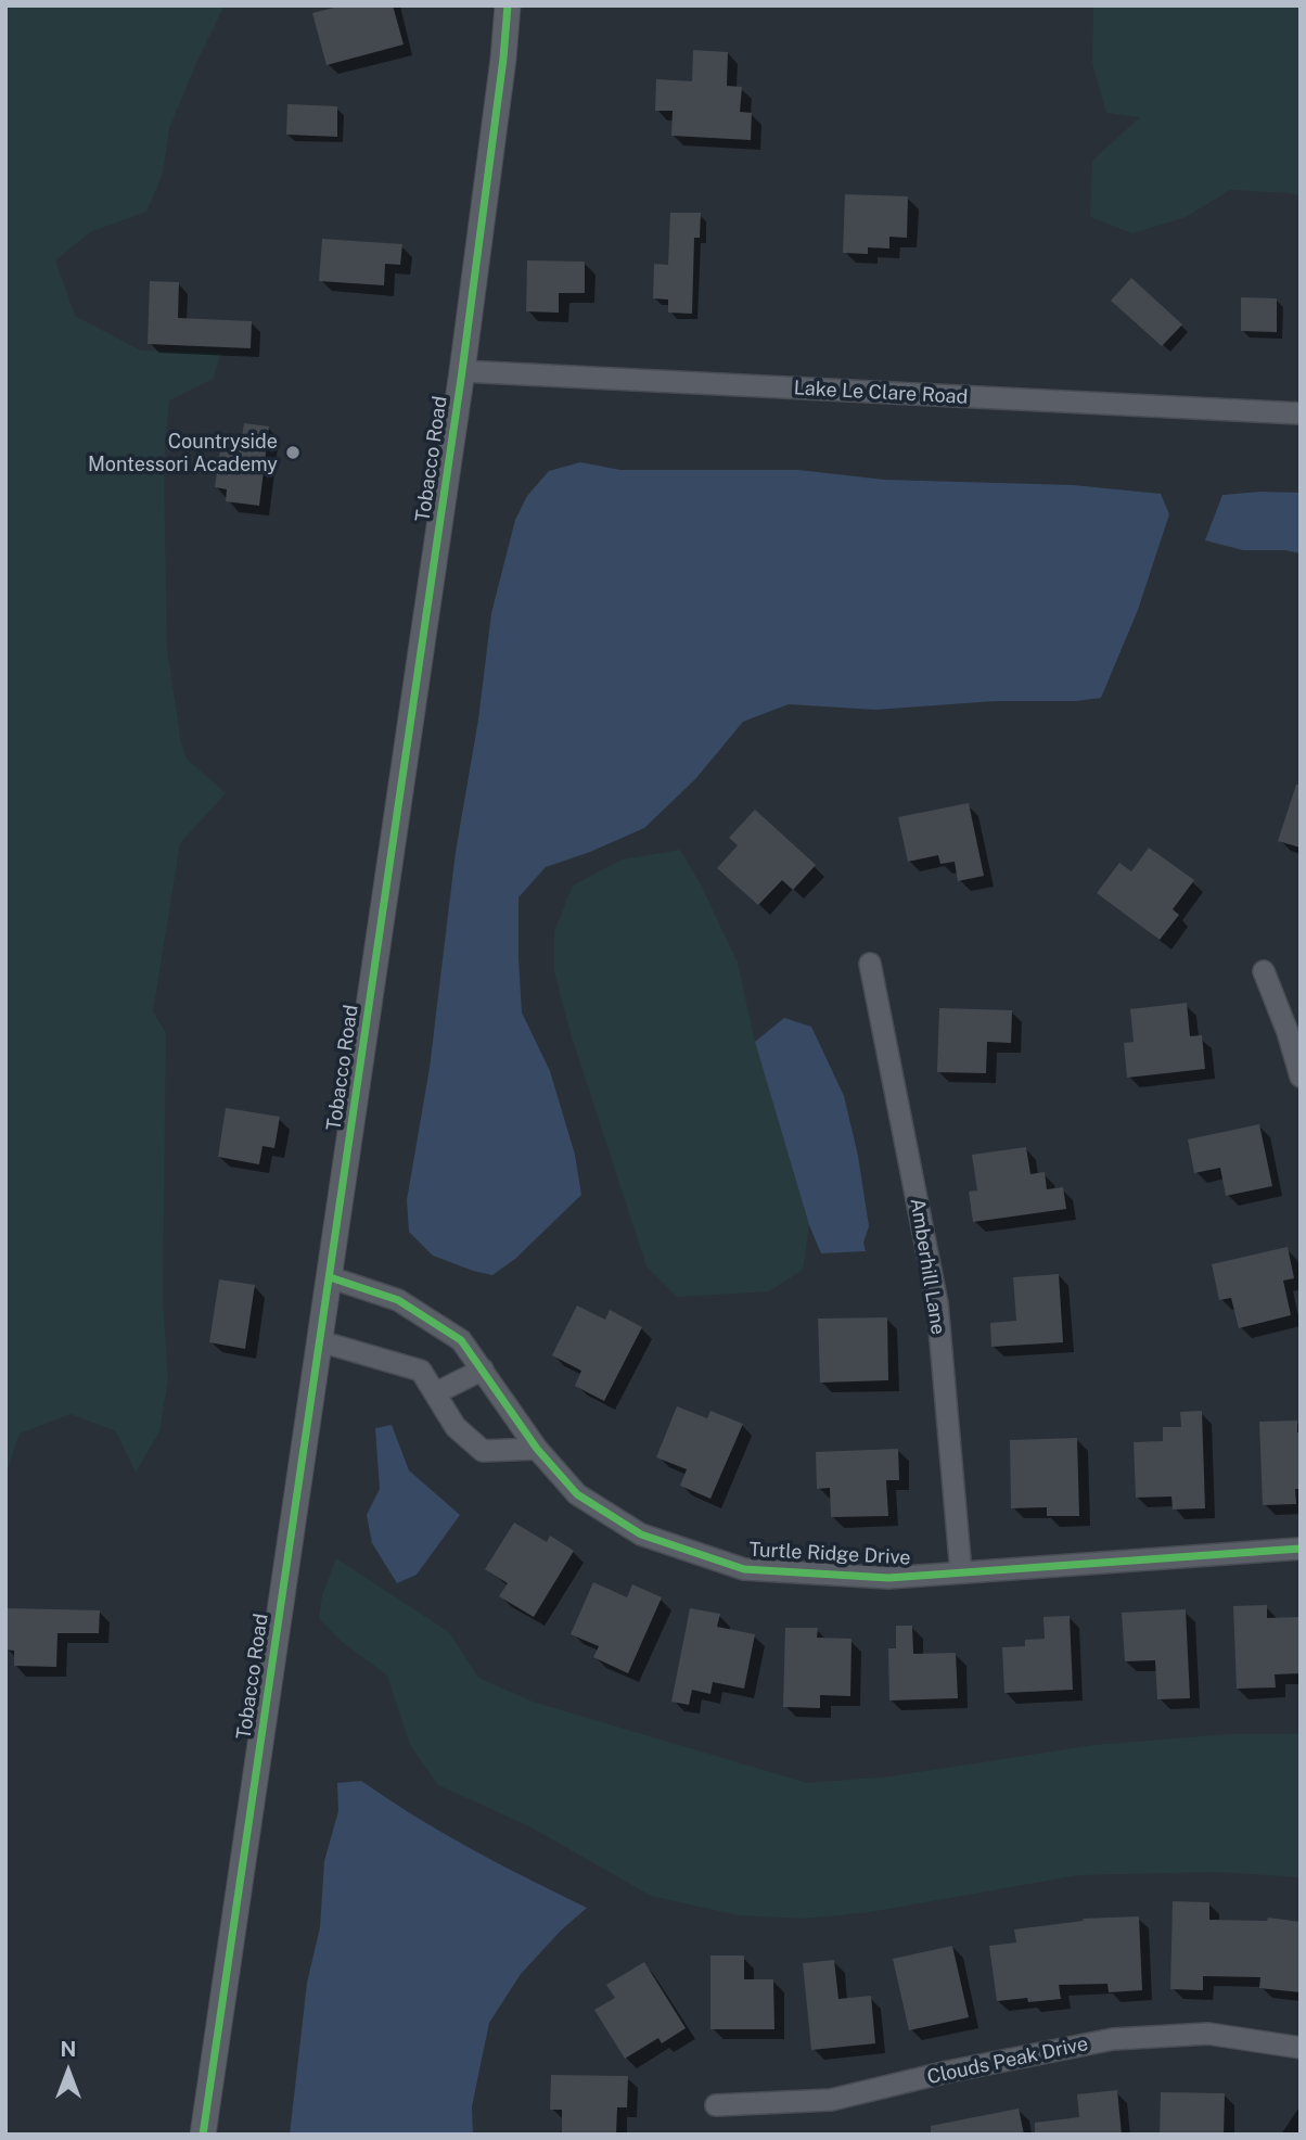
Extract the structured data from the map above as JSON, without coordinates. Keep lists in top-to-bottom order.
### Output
{
  "streets": {
    "street": [
      "Lake Le Clare Road",
      "Tobacco Road",
      "Amberhill Lane",
      "Turtle Ridge Drive",
      "Clouds Peak Drive"
    ]
  },
  "crossings": [
    ["Lake Le Clare Road", "Tobacco Road"],
    ["Tobacco Road", "Turtle Ridge Drive"],
    ["Amberhill Lane", "Turtle Ridge Drive"]
  ],
  "places": ["Countryside Montessori Academy"],
  "north": "top"
}
